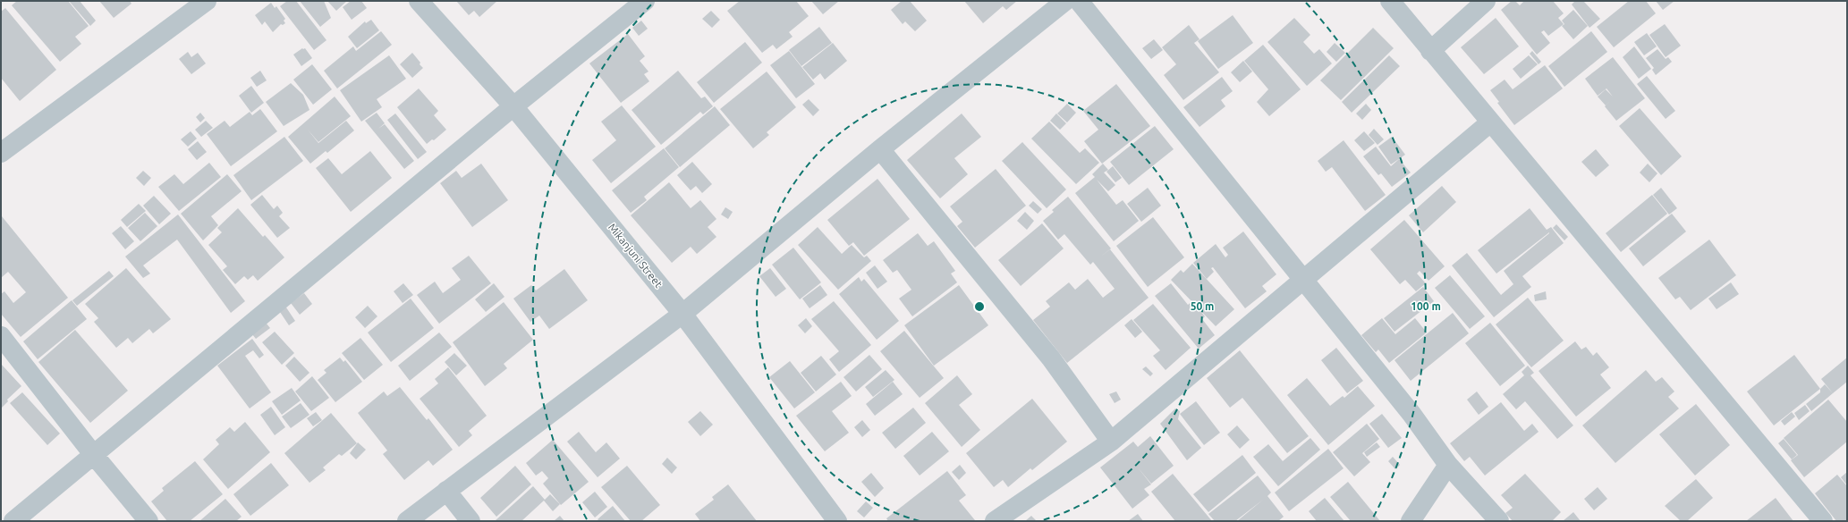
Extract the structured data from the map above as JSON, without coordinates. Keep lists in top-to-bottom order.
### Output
{
  "streets": {
    "street": ["Mikanjuni Street"]
  },
  "rings": ["50 m", "100 m"]
}
